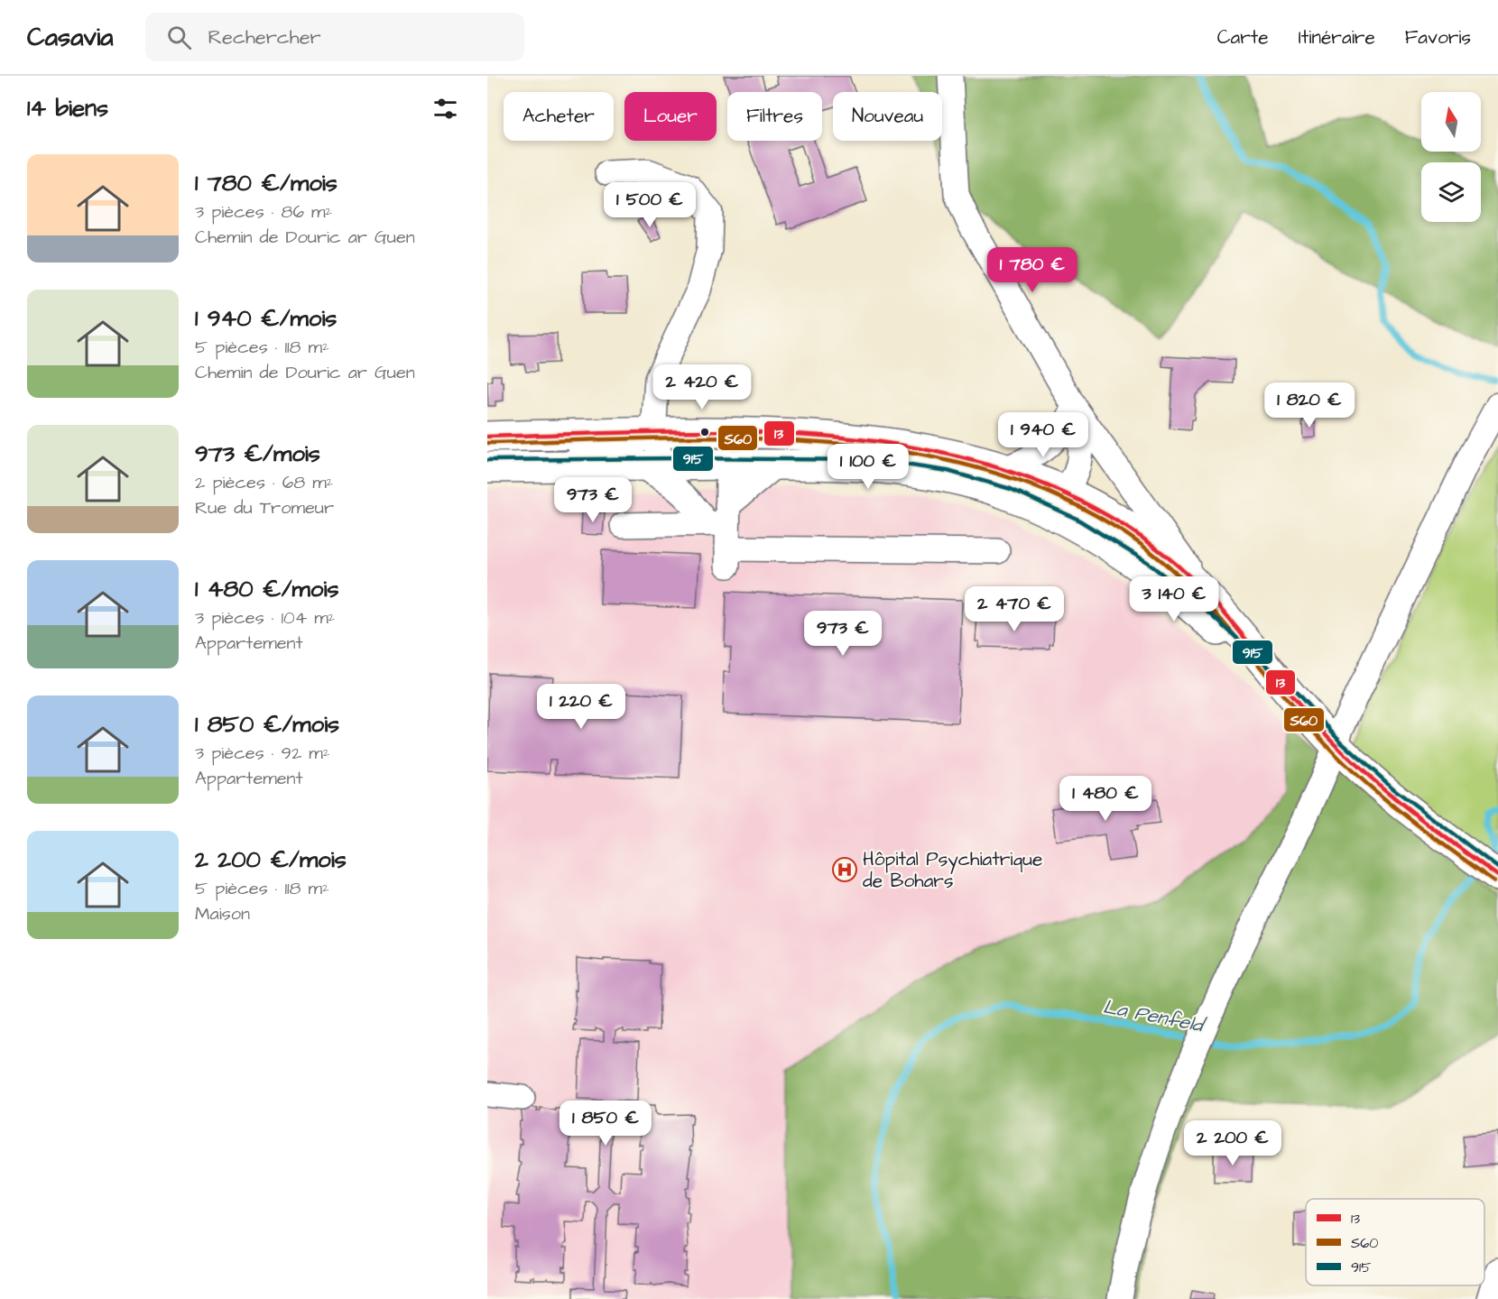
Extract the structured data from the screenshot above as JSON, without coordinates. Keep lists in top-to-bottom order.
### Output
{
  "water": ["La Penfeld"],
  "places": {
    "hospital": ["Hôpital Psychiatrique de Bohars"]
  },
  "lines": ["transit line 13", "transit line S60", "transit line 915"],
  "legend": ["13", "S60", "915"],
  "north": "top",
  "page": {
    "header": "Casavia",
    "search": "Rechercher",
    "nav": ["Carte", "Itinéraire", "Favoris"],
    "heading": "14 biens",
    "chip": [
      "Acheter",
      "Louer",
      "Filtres",
      "Nouveau"
    ],
    "list": [
      {
        "name": "1 780 €/mois",
        "note": "3 pièces · 86 m² · Chemin de Douric ar Guen"
      },
      {
        "name": "1 940 €/mois",
        "note": "5 pièces · 118 m² · Chemin de Douric ar Guen"
      },
      {
        "name": "973 €/mois",
        "note": "2 pièces · 68 m² · Rue du Tromeur"
      },
      {
        "name": "1 480 €/mois",
        "note": "3 pièces · 104 m² · Appartement"
      },
      {
        "name": "1 850 €/mois",
        "note": "3 pièces · 92 m² · Appartement"
      },
      {
        "name": "2 200 €/mois",
        "note": "5 pièces · 118 m² · Maison"
      }
    ],
    "price": [
      "1 500 €",
      "1 780 €",
      "2 420 €",
      "1 820 €",
      "1 940 €",
      "1 100 €",
      "973 €",
      "3 140 €",
      "2 470 €",
      "973 €",
      "1 220 €",
      "1 480 €",
      "1 850 €",
      "2 200 €"
    ]
  }
}
